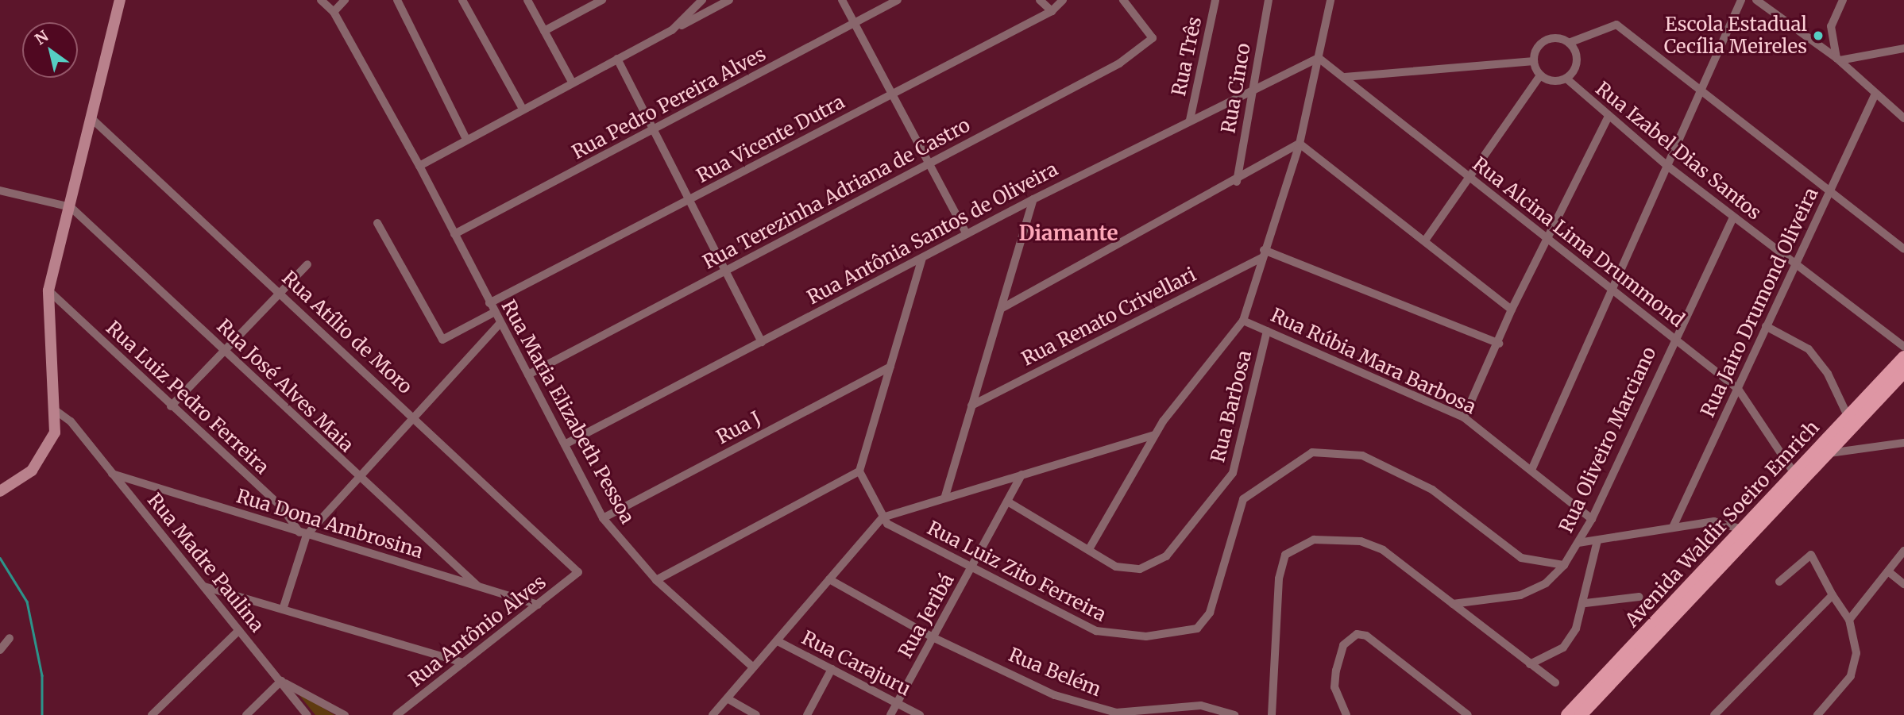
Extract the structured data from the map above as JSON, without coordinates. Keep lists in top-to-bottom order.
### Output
{
  "streets": {
    "main road": ["Avenida Waldir Soeiro Emrich"],
    "street": [
      "Rua Três",
      "Rua Cinco",
      "Rua Pedro Pereira Alves",
      "Rua Vicente Dutra",
      "Rua Izabel Dias Santos",
      "Rua Terezinha Adriana de Castro",
      "Rua Antônia Santos de Oliveira",
      "Rua Alcina Lima Drummond",
      "Rua Jairo Drumond Oliveira",
      "Rua Renato Crivellari",
      "Rua Atílio de Moro",
      "Rua Rúbia Mara Barbosa",
      "Rua José Alves Maia",
      "Rua Luiz Pedro Ferreira",
      "Rua Barbosa",
      "Rua Maria Elizabeth Pessoa",
      "Rua J",
      "Rua Oliveiro Marciano",
      "Rua Dona Ambrosina",
      "Rua Madre Paulina",
      "Rua Luiz Zito Ferreira",
      "Rua Jeribá",
      "Rua Antônio Alves",
      "Rua Carajuru",
      "Rua Belém"
    ]
  },
  "crossings": [
    ["Rua Três", "Rua Antônia Santos de Oliveira"],
    ["Rua Cinco", "Rua Antônia Santos de Oliveira"],
    ["Rua Pedro Pereira Alves", "Rua Maria Elizabeth Pessoa"],
    ["Rua Vicente Dutra", "Rua Maria Elizabeth Pessoa"],
    ["Rua Izabel Dias Santos", "Rua Jairo Drumond Oliveira"],
    ["Rua Izabel Dias Santos", "Rua Oliveiro Marciano"],
    ["Rua Terezinha Adriana de Castro", "Rua Maria Elizabeth Pessoa"],
    ["Rua Antônia Santos de Oliveira", "Rua Alcina Lima Drummond"],
    ["Rua Antônia Santos de Oliveira", "Rua Maria Elizabeth Pessoa"],
    ["Rua Alcina Lima Drummond", "Rua Jairo Drumond Oliveira"],
    ["Rua Alcina Lima Drummond", "Rua Oliveiro Marciano"],
    ["Rua Alcina Lima Drummond", "Avenida Waldir Soeiro Emrich"],
    ["Rua Atílio de Moro", "Rua Antônio Alves"],
    ["Rua Rúbia Mara Barbosa", "Rua Barbosa"],
    ["Rua Rúbia Mara Barbosa", "Rua Oliveiro Marciano"],
    ["Rua José Alves Maia", "Rua Dona Ambrosina"],
    ["Rua Luiz Pedro Ferreira", "Rua Dona Ambrosina"],
    ["Rua Barbosa", "Rua Jeribá"],
    ["Rua Maria Elizabeth Pessoa", "Rua J"],
    ["Rua Oliveiro Marciano", "Rua Luiz Zito Ferreira"],
    ["Rua Dona Ambrosina", "Rua Madre Paulina"],
    ["Rua Dona Ambrosina", "Rua Antônio Alves"],
    ["Rua Luiz Zito Ferreira", "Rua Jeribá"],
    ["Rua Jeribá", "Rua Carajuru"],
    ["Rua Jeribá", "Rua Belém"]
  ],
  "districts": ["Diamante"],
  "places": ["Escola Estadual Cecília Meireles"],
  "north": "top left"
}
